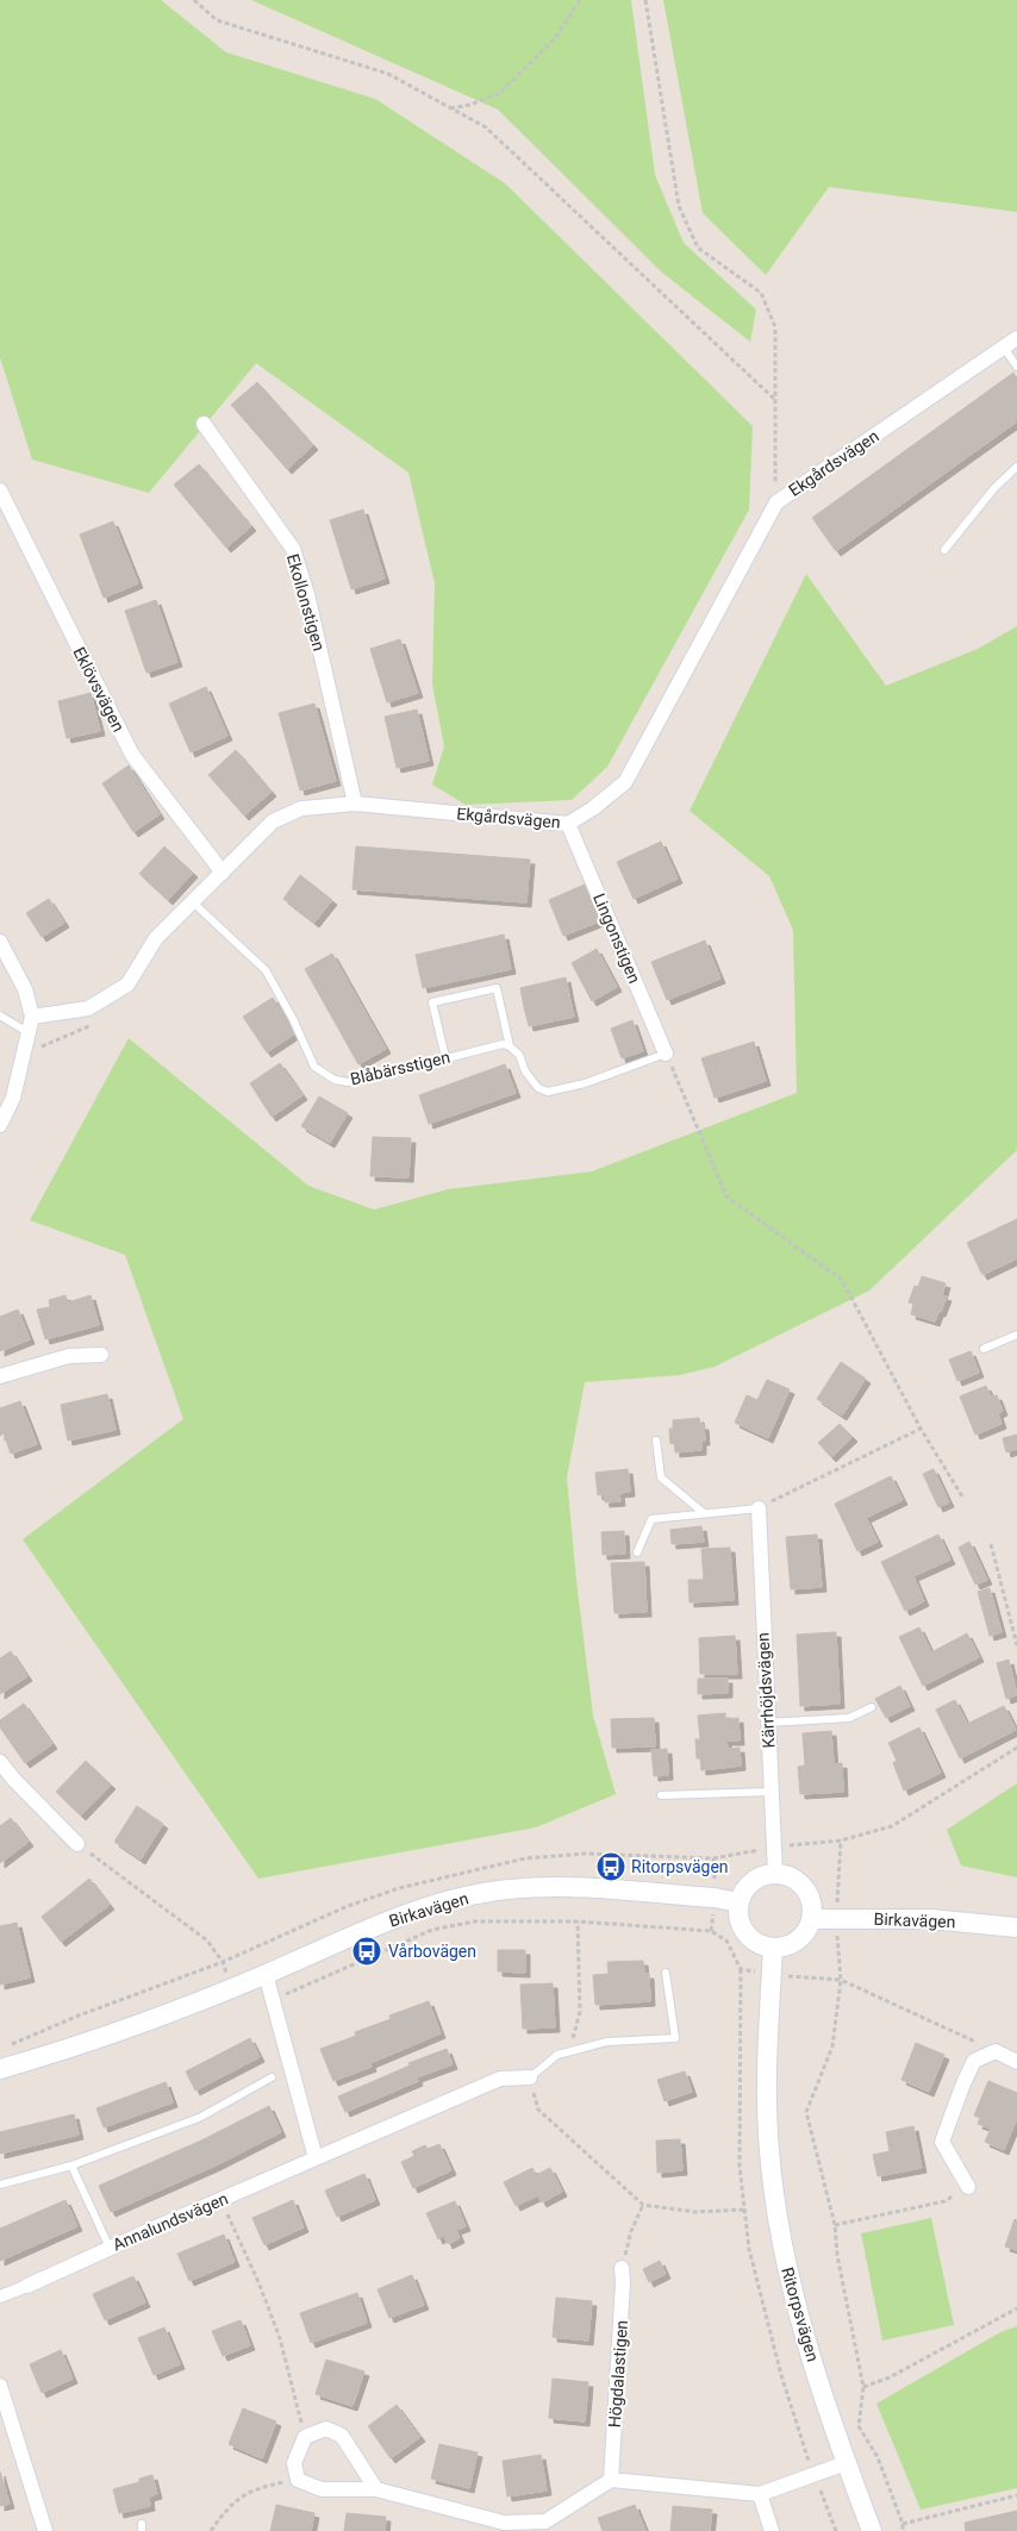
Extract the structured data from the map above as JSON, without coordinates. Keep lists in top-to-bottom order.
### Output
{
  "streets": {
    "street": [
      "Ekgårdsvägen",
      "Ekollonstigen",
      "Eklövsvägen",
      "Lingonstigen",
      "Kärrhöjdsvägen",
      "Birkavägen",
      "Annalundsvägen",
      "Ritorpsvägen",
      "Högdalastigen"
    ],
    "lane": ["Blåbärsstigen"]
  },
  "crossings": [
    ["Ekgårdsvägen", "Ekollonstigen"],
    ["Ekgårdsvägen", "Eklövsvägen"],
    ["Ekgårdsvägen", "Lingonstigen"],
    ["Ekgårdsvägen", "Blåbärsstigen"],
    ["Kärrhöjdsvägen", "Birkavägen"],
    ["Kärrhöjdsvägen", "Ritorpsvägen"],
    ["Birkavägen", "Ritorpsvägen"]
  ],
  "places": {
    "bus stop": ["Ritorpsvägen", "Vårbovägen"]
  }
}
